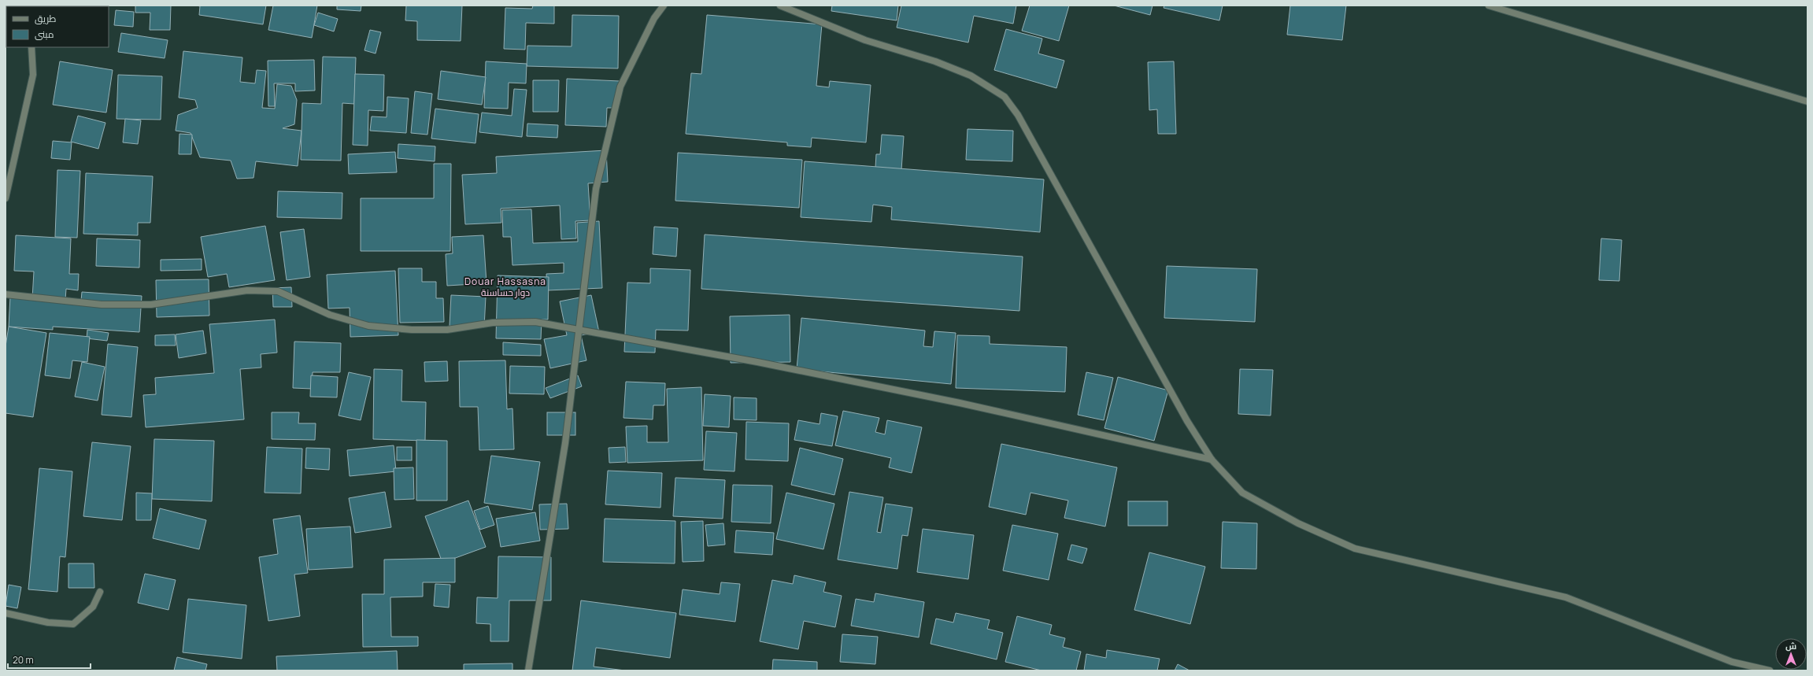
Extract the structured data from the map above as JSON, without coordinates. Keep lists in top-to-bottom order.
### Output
{
  "districts": ["Douar Hassasna دوار حساسنة"],
  "legend": ["طريق", "مبنى"],
  "scale_bar": "20 m",
  "north": "top"
}
